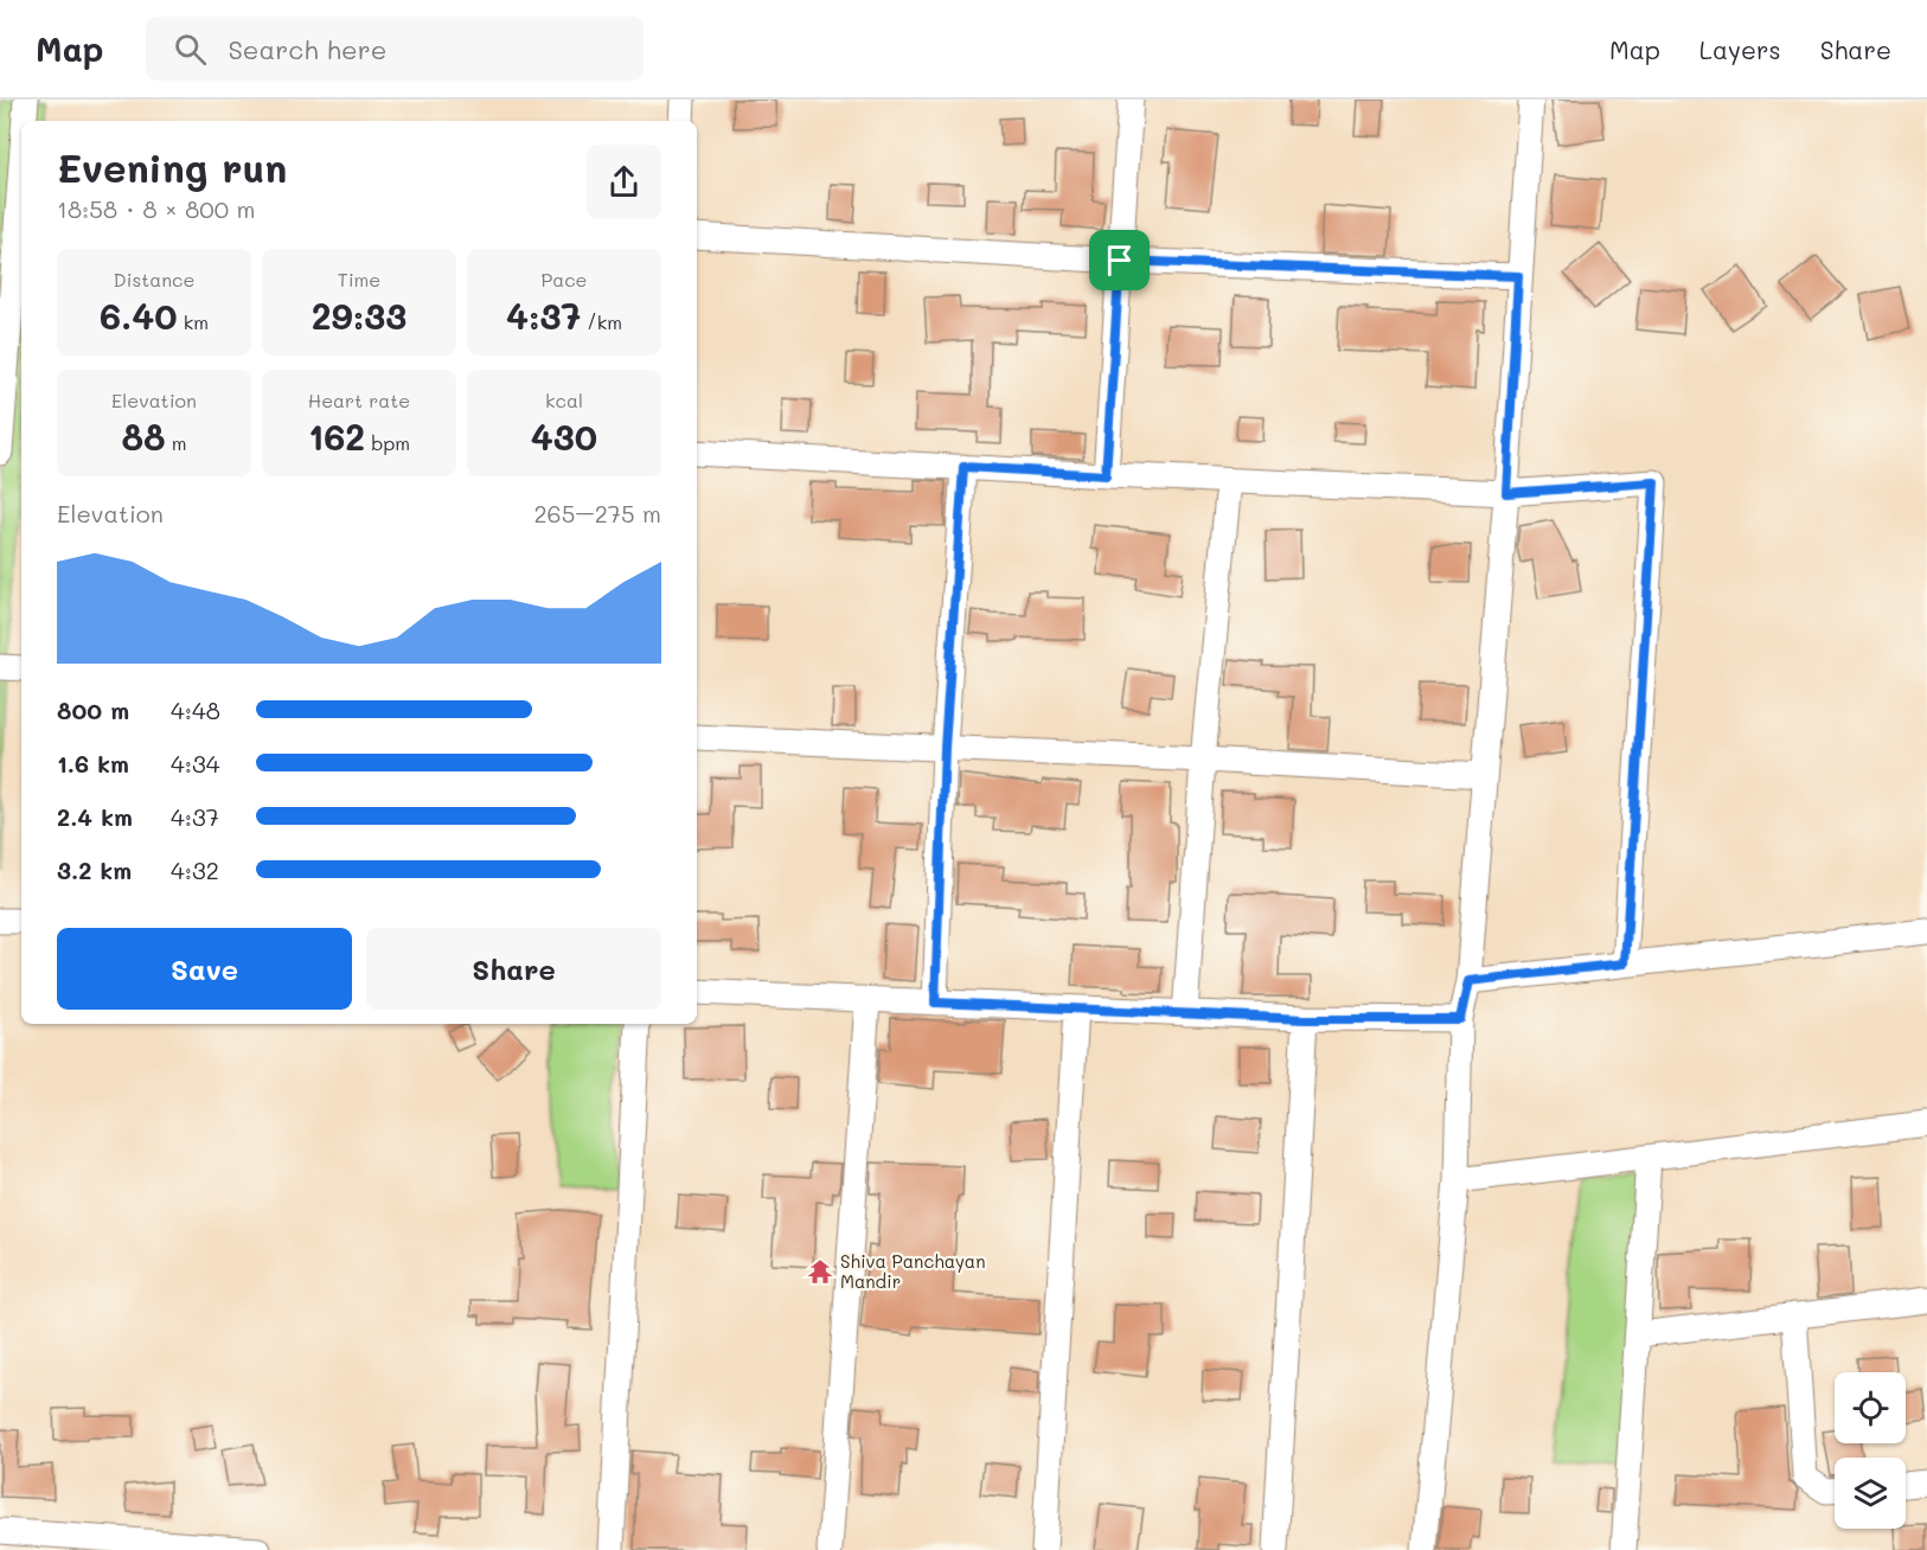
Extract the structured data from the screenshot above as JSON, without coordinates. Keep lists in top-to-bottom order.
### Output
{
  "places": {
    "temple": ["Shiva Panchayan Mandir"]
  },
  "page": {
    "header": "Map",
    "search": "Search here",
    "nav": ["Map", "Layers", "Share"],
    "heading": ["Evening run", "18:58 · 8 × 800 m"],
    "stats": [
      ["Distance", "6.40 km"],
      ["Time", "29:33"],
      ["Pace", "4:37 /km"],
      ["Elevation", "88 m"],
      ["Heart rate", "162 bpm"],
      ["kcal", "430"]
    ],
    "chart": ["Elevation", "265–275 m"],
    "list": [
      {
        "name": "800 m",
        "note": "4:48"
      },
      {
        "name": "1.6 km",
        "note": "4:34"
      },
      {
        "name": "2.4 km",
        "note": "4:37"
      },
      {
        "name": "3.2 km",
        "note": "4:32"
      }
    ],
    "buttons": ["Save", "Share"]
  }
}
